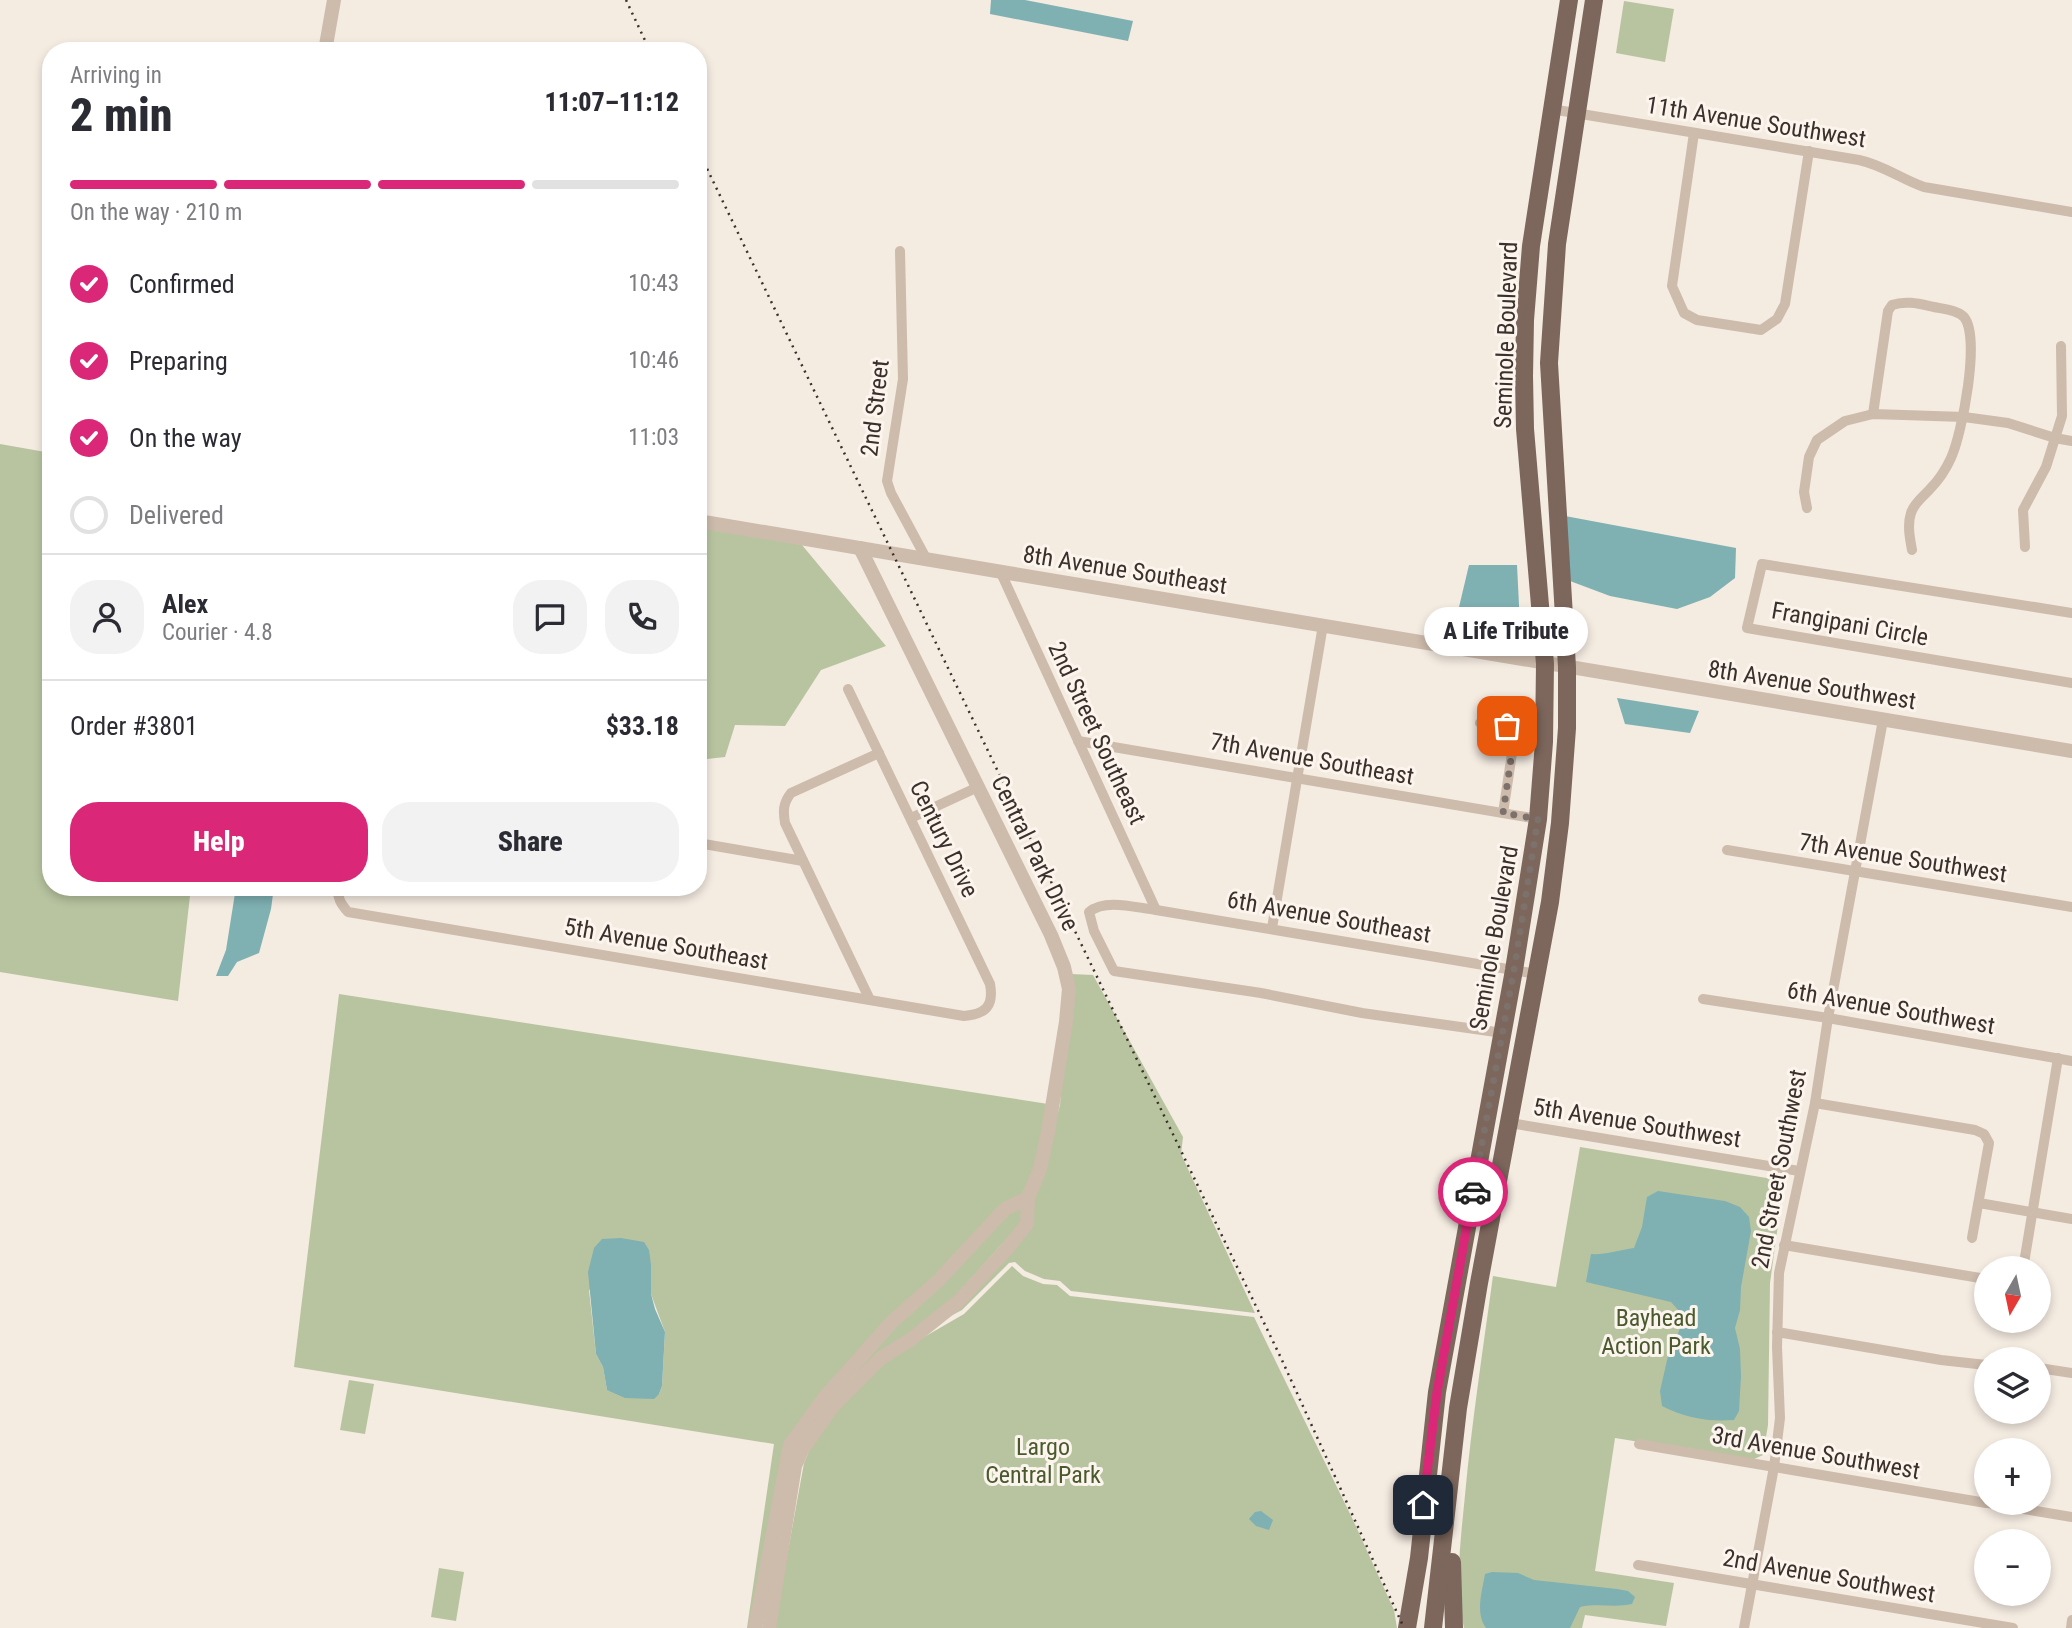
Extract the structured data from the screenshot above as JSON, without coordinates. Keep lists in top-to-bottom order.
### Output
{
  "streets": {
    "main road": ["Seminole Boulevard"],
    "street": [
      "11th Avenue Southwest",
      "2nd Street",
      "8th Avenue Southeast",
      "Frangipani Circle",
      "8th Avenue Southwest",
      "2nd Street Southeast",
      "7th Avenue Southeast",
      "Century Drive",
      "Central Park Drive",
      "7th Avenue Southwest",
      "6th Avenue Southeast",
      "5th Avenue Southeast",
      "6th Avenue Southwest",
      "5th Avenue Southwest",
      "2nd Street Southwest",
      "3rd Avenue Southwest",
      "2nd Avenue Southwest"
    ]
  },
  "crossings": [
    ["11th Avenue Southwest", "Seminole Boulevard"],
    ["Seminole Boulevard", "8th Avenue Southeast"],
    ["Seminole Boulevard", "8th Avenue Southwest"],
    ["Seminole Boulevard", "7th Avenue Southeast"],
    ["Seminole Boulevard", "6th Avenue Southeast"],
    ["Seminole Boulevard", "5th Avenue Southwest"],
    ["2nd Street", "8th Avenue Southeast"],
    ["8th Avenue Southeast", "8th Avenue Southwest"],
    ["8th Avenue Southeast", "2nd Street Southeast"],
    ["8th Avenue Southeast", "Central Park Drive"],
    ["8th Avenue Southwest", "2nd Street Southwest"],
    ["2nd Street Southeast", "7th Avenue Southeast"],
    ["2nd Street Southeast", "6th Avenue Southeast"],
    ["Century Drive", "5th Avenue Southeast"],
    ["7th Avenue Southwest", "2nd Street Southwest"],
    ["6th Avenue Southwest", "2nd Street Southwest"],
    ["5th Avenue Southwest", "2nd Street Southwest"],
    ["2nd Street Southwest", "3rd Avenue Southwest"],
    ["2nd Street Southwest", "2nd Avenue Southwest"]
  ],
  "parks": ["Bayhead Action Park", "Largo Central Park"],
  "places": ["A Life Tribute"],
  "north": "bottom",
  "page": {
    "heading": ["2 min", "Arriving in", "11:07–11:12"],
    "panel": [
      "Alex",
      "Courier · 4.8",
      "Order #3801",
      "$33.18"
    ],
    "bar": "On the way · 210 m",
    "list": [
      ["Confirmed", "10:43"],
      ["Preparing", "10:46"],
      ["On the way", "11:03"],
      "Delivered"
    ],
    "bubble": "A Life Tribute",
    "buttons": ["Help", "Share"],
    "map_buttons": ["+", "−"]
  }
}
